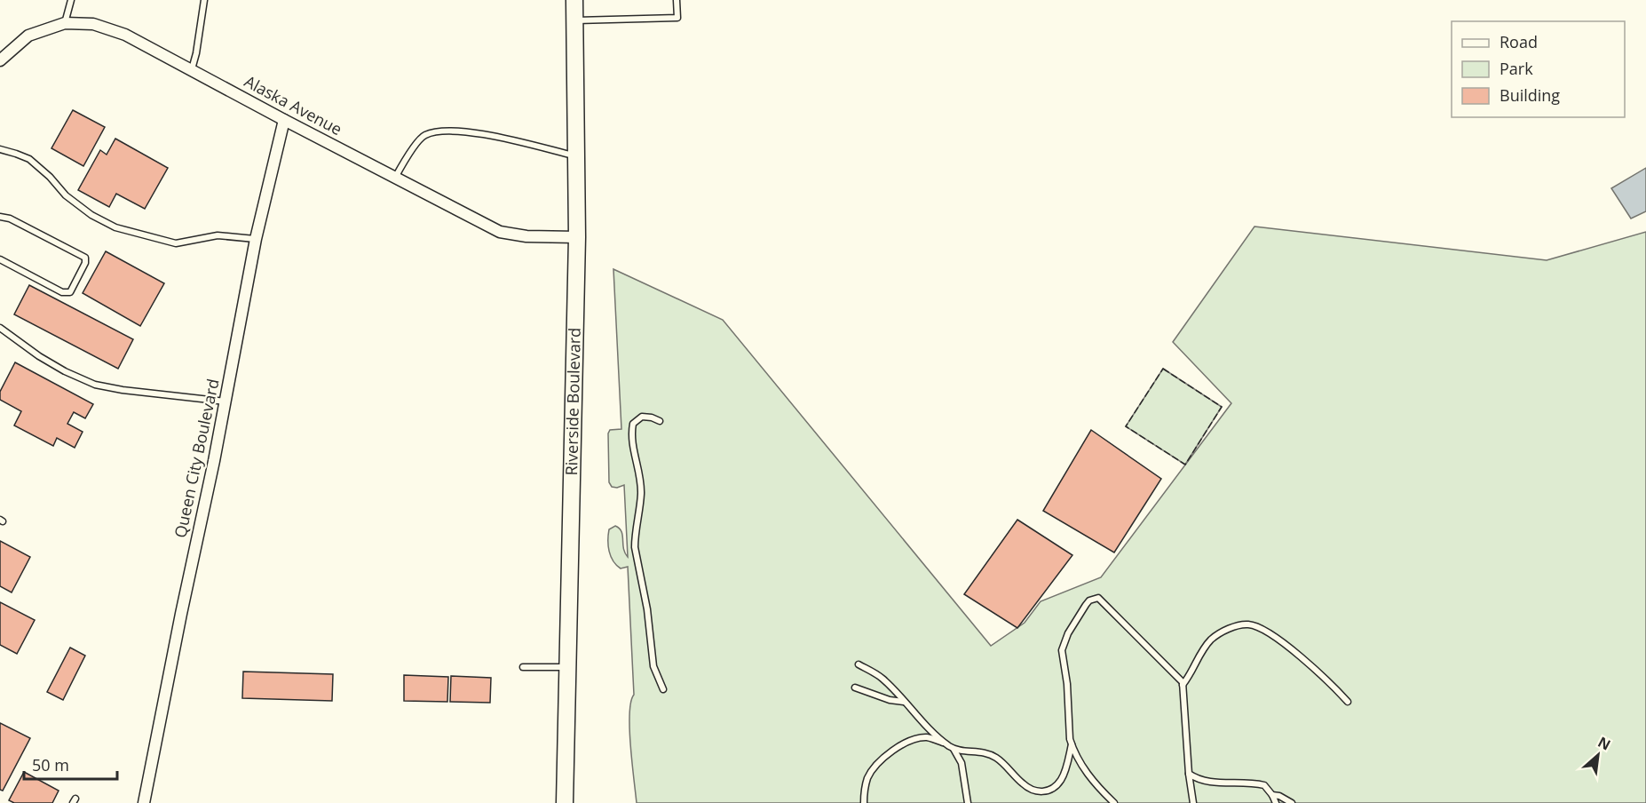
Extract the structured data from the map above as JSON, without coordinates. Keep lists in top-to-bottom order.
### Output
{
  "streets": {
    "main road": ["Riverside Boulevard"],
    "street": ["Alaska Avenue", "Queen City Boulevard"]
  },
  "crossings": [
    ["Alaska Avenue", "Riverside Boulevard"],
    ["Alaska Avenue", "Queen City Boulevard"]
  ],
  "legend": ["Road", "Park", "Building"],
  "scale_bar": "50 m",
  "north": "top right"
}
